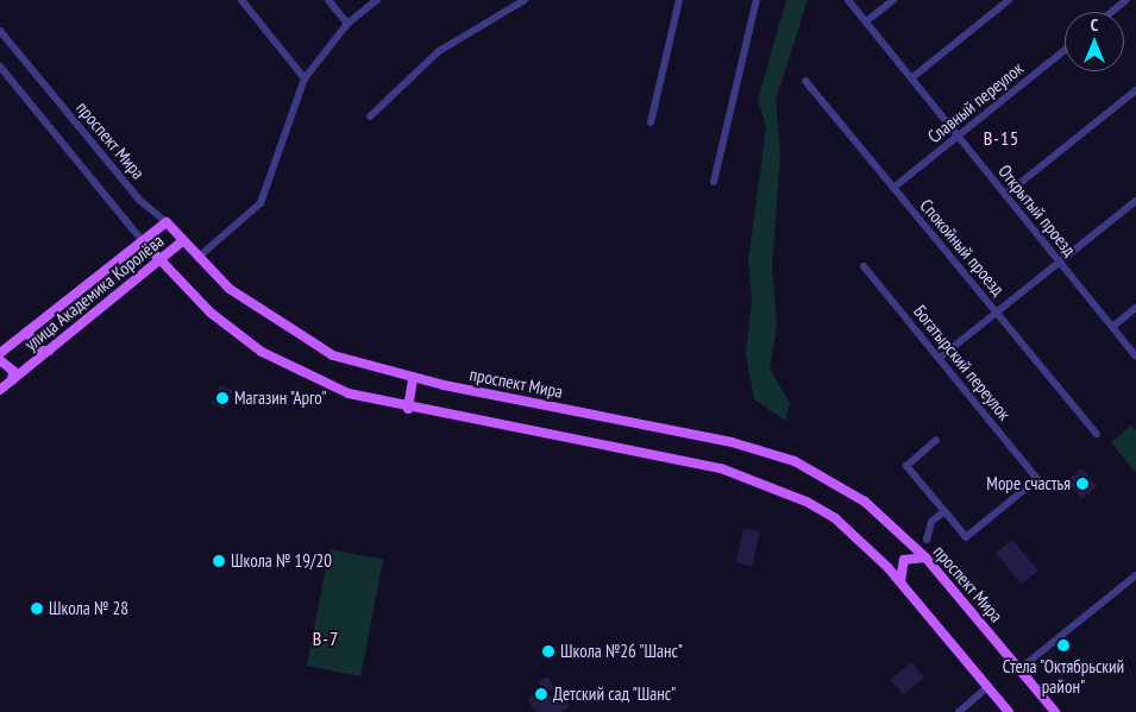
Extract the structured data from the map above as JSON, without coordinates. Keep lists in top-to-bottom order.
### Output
{
  "streets": {
    "main road": ["проспект Мира", "улица Академика Королёва"],
    "street": [
      "Славный переулок",
      "Открытый проезд",
      "Спокойный проезд",
      "Богатырский переулок"
    ]
  },
  "crossings": [
    ["Славный переулок", "Открытый проезд"],
    ["Славный переулок", "Спокойный проезд"],
    ["проспект Мира", "улица Академика Королёва"]
  ],
  "districts": ["В-15", "В-7"],
  "places": [
    "Магазин \"Арго\"",
    "Море счастья",
    "Школа № 19/20",
    "Школа № 28",
    "Стела \"Октябрьский район\"",
    "Школа №26 \"Шанс\"",
    "Детский сад \"Шанс\""
  ],
  "north": "top"
}
